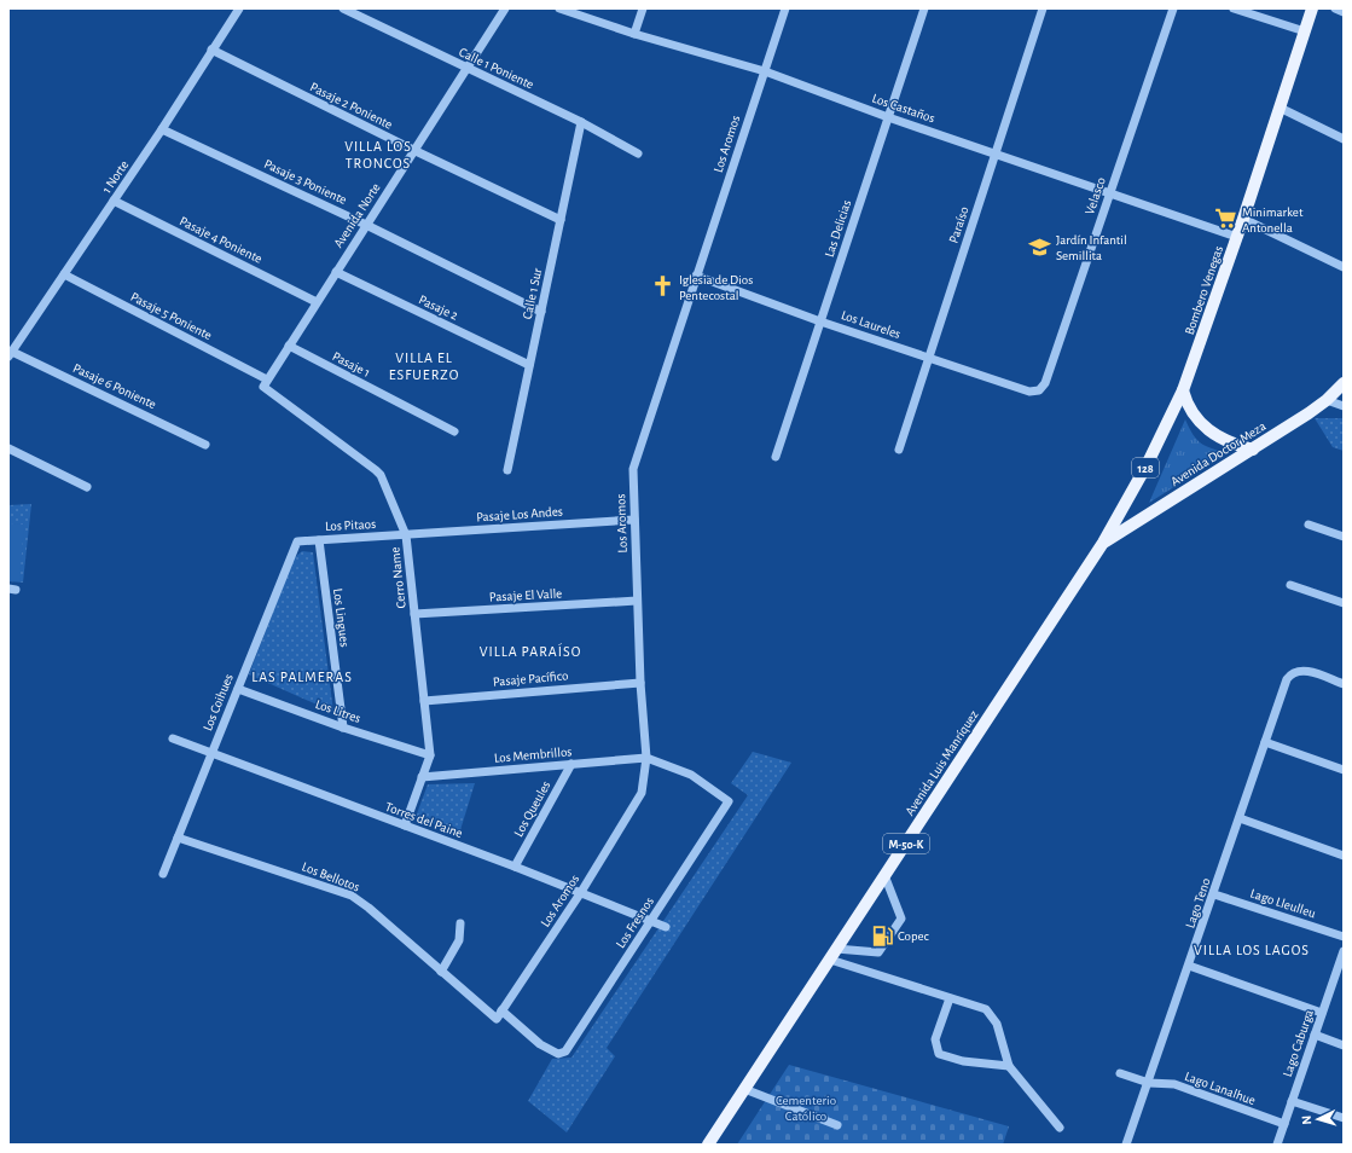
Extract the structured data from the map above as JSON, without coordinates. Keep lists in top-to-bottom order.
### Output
{
  "streets": {
    "main road": [
      "Bombero Venegas",
      "Avenida Doctor Meza",
      "128",
      "Avenida Luis Manríquez",
      "M-50-K"
    ],
    "street": [
      "Calle 1 Poniente",
      "Pasaje 2 Poniente",
      "Los Castaños",
      "Los Aromos",
      "1 Norte",
      "Pasaje 3 Poniente",
      "Velasco",
      "Avenida Norte",
      "Paraíso",
      "Las Delicias",
      "Pasaje 4 Poniente",
      "Calle 1 Sur",
      "Pasaje 2",
      "Pasaje 5 Poniente",
      "Los Laureles",
      "Pasaje 1",
      "Pasaje 6 Poniente",
      "Pasaje Los Andes",
      "Los Pitaos",
      "Cerro Name",
      "Pasaje El Valle",
      "Los Lingues",
      "Pasaje Pacífico",
      "Los Coihues",
      "Los Litres",
      "Los Membrillos",
      "Los Queules",
      "Torres del Paine",
      "Los Bellotos",
      "Lago Teno",
      "Lago Lleulleu",
      "Los Fresnos",
      "Lago Caburga",
      "Lago Lanalhue"
    ]
  },
  "crossings": [
    ["Calle 1 Poniente", "Avenida Norte"],
    ["Calle 1 Poniente", "Calle 1 Sur"],
    ["Pasaje 2 Poniente", "1 Norte"],
    ["Pasaje 2 Poniente", "Avenida Norte"],
    ["Pasaje 2 Poniente", "Calle 1 Sur"],
    ["Los Castaños", "Los Aromos"],
    ["Los Castaños", "Velasco"],
    ["Los Castaños", "Paraíso"],
    ["Los Castaños", "Las Delicias"],
    ["Los Castaños", "Bombero Venegas"],
    ["Los Aromos", "Los Laureles"],
    ["Los Aromos", "Pasaje Los Andes"],
    ["Los Aromos", "Pasaje El Valle"],
    ["Los Aromos", "Pasaje Pacífico"],
    ["Los Aromos", "Los Membrillos"],
    ["Los Aromos", "Torres del Paine"],
    ["Los Aromos", "Los Bellotos"],
    ["Los Aromos", "Los Fresnos"],
    ["1 Norte", "Pasaje 3 Poniente"],
    ["1 Norte", "Pasaje 4 Poniente"],
    ["1 Norte", "Pasaje 5 Poniente"],
    ["1 Norte", "Pasaje 6 Poniente"],
    ["Pasaje 3 Poniente", "Avenida Norte"],
    ["Pasaje 3 Poniente", "Calle 1 Sur"],
    ["Velasco", "Los Laureles"],
    ["Avenida Norte", "Pasaje 4 Poniente"],
    ["Avenida Norte", "Pasaje 2"],
    ["Avenida Norte", "Pasaje 5 Poniente"],
    ["Avenida Norte", "Pasaje 1"],
    ["Avenida Norte", "Cerro Name"],
    ["Paraíso", "Los Laureles"],
    ["Las Delicias", "Los Laureles"],
    ["Bombero Venegas", "Avenida Doctor Meza"],
    ["Bombero Venegas", "Avenida Luis Manríquez"],
    ["Calle 1 Sur", "Pasaje 2"],
    ["Pasaje 5 Poniente", "Cerro Name"],
    ["Avenida Doctor Meza", "Avenida Luis Manríquez"],
    ["Pasaje Los Andes", "Los Pitaos"],
    ["Pasaje Los Andes", "Cerro Name"],
    ["Los Pitaos", "Cerro Name"],
    ["Los Pitaos", "Los Lingues"],
    ["Los Pitaos", "Los Coihues"],
    ["Cerro Name", "Pasaje El Valle"],
    ["Cerro Name", "Pasaje Pacífico"],
    ["Cerro Name", "Los Litres"],
    ["Cerro Name", "Los Membrillos"],
    ["Cerro Name", "Torres del Paine"],
    ["Los Lingues", "Los Litres"],
    ["Los Coihues", "Los Litres"],
    ["Los Coihues", "Torres del Paine"],
    ["Los Coihues", "Los Bellotos"],
    ["Los Membrillos", "Los Queules"],
    ["Los Membrillos", "Los Fresnos"],
    ["Los Queules", "Torres del Paine"],
    ["Torres del Paine", "Los Fresnos"],
    ["Lago Teno", "Lago Lleulleu"],
    ["Lago Teno", "Lago Lanalhue"],
    ["Lago Caburga", "Lago Lanalhue"]
  ],
  "districts": [
    "VILLA LOS TRONCOS",
    "VILLA EL ESFUERZO",
    "VILLA PARAÍSO",
    "LAS PALMERAS",
    "VILLA LOS LAGOS"
  ],
  "parks": ["Cementerio Católico"],
  "places": {
    "supermarket": ["Minimarket Antonella"],
    "school or university": ["Jardín Infantil Semillita"],
    "church": ["Iglesia de Dios Pentecostal"],
    "fuel station": ["Copec"]
  },
  "north": "left"
}
